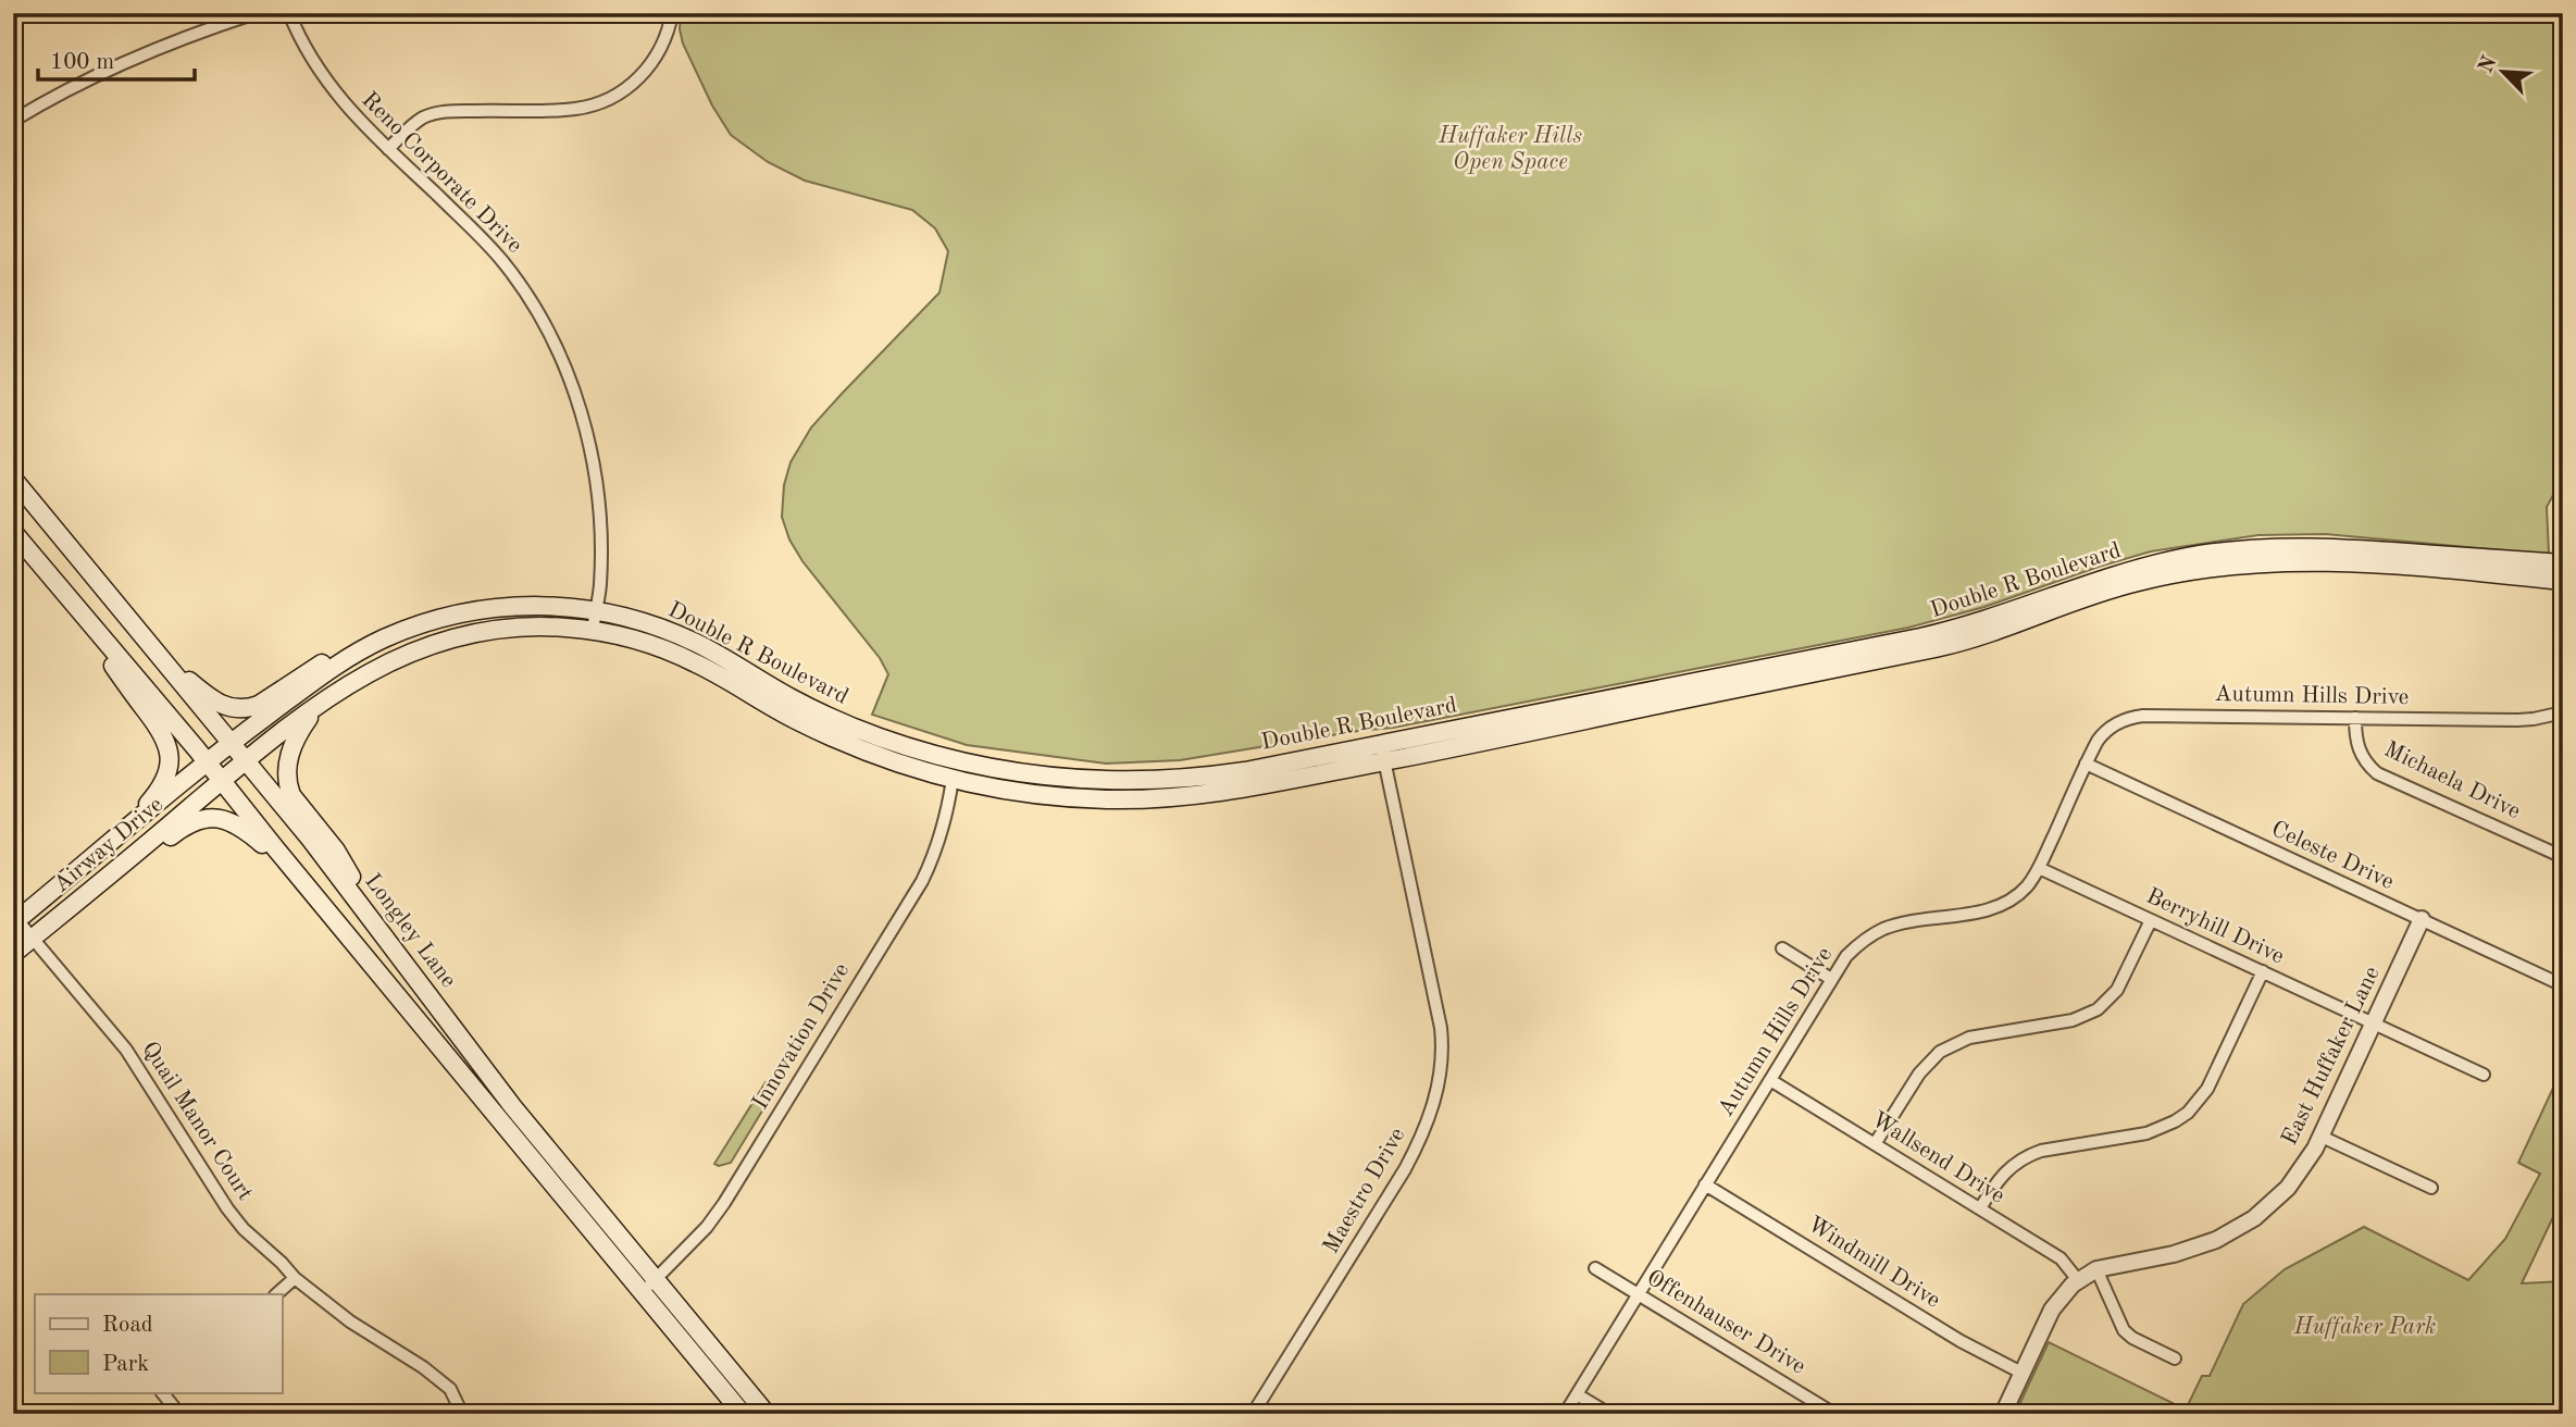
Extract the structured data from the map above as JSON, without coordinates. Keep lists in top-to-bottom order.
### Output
{
  "streets": {
    "main road": ["Double R Boulevard", "Airway Drive", "Longley Lane"],
    "street": [
      "Reno Corporate Drive",
      "Autumn Hills Drive",
      "Michaela Drive",
      "Celeste Drive",
      "Berryhill Drive",
      "Innovation Drive",
      "East Huffaker Lane",
      "Quail Manor Court",
      "Wallsend Drive",
      "Maestro Drive",
      "Windmill Drive",
      "Offenhauser Drive"
    ]
  },
  "crossings": [
    ["Reno Corporate Drive", "Double R Boulevard"],
    ["Double R Boulevard", "Airway Drive"],
    ["Double R Boulevard", "Longley Lane"],
    ["Double R Boulevard", "Innovation Drive"],
    ["Double R Boulevard", "Maestro Drive"],
    ["Autumn Hills Drive", "Michaela Drive"],
    ["Autumn Hills Drive", "Celeste Drive"],
    ["Autumn Hills Drive", "Berryhill Drive"],
    ["Autumn Hills Drive", "Wallsend Drive"],
    ["Autumn Hills Drive", "Windmill Drive"],
    ["Autumn Hills Drive", "Offenhauser Drive"],
    ["Airway Drive", "Longley Lane"],
    ["Airway Drive", "Quail Manor Court"],
    ["Celeste Drive", "East Huffaker Lane"],
    ["Berryhill Drive", "East Huffaker Lane"],
    ["Longley Lane", "Innovation Drive"],
    ["East Huffaker Lane", "Wallsend Drive"],
    ["East Huffaker Lane", "Windmill Drive"]
  ],
  "parks": ["Huffaker Hills Open Space", "Huffaker Park"],
  "legend": ["Road", "Park"],
  "scale_bar": "100 m",
  "north": "top left"
}
